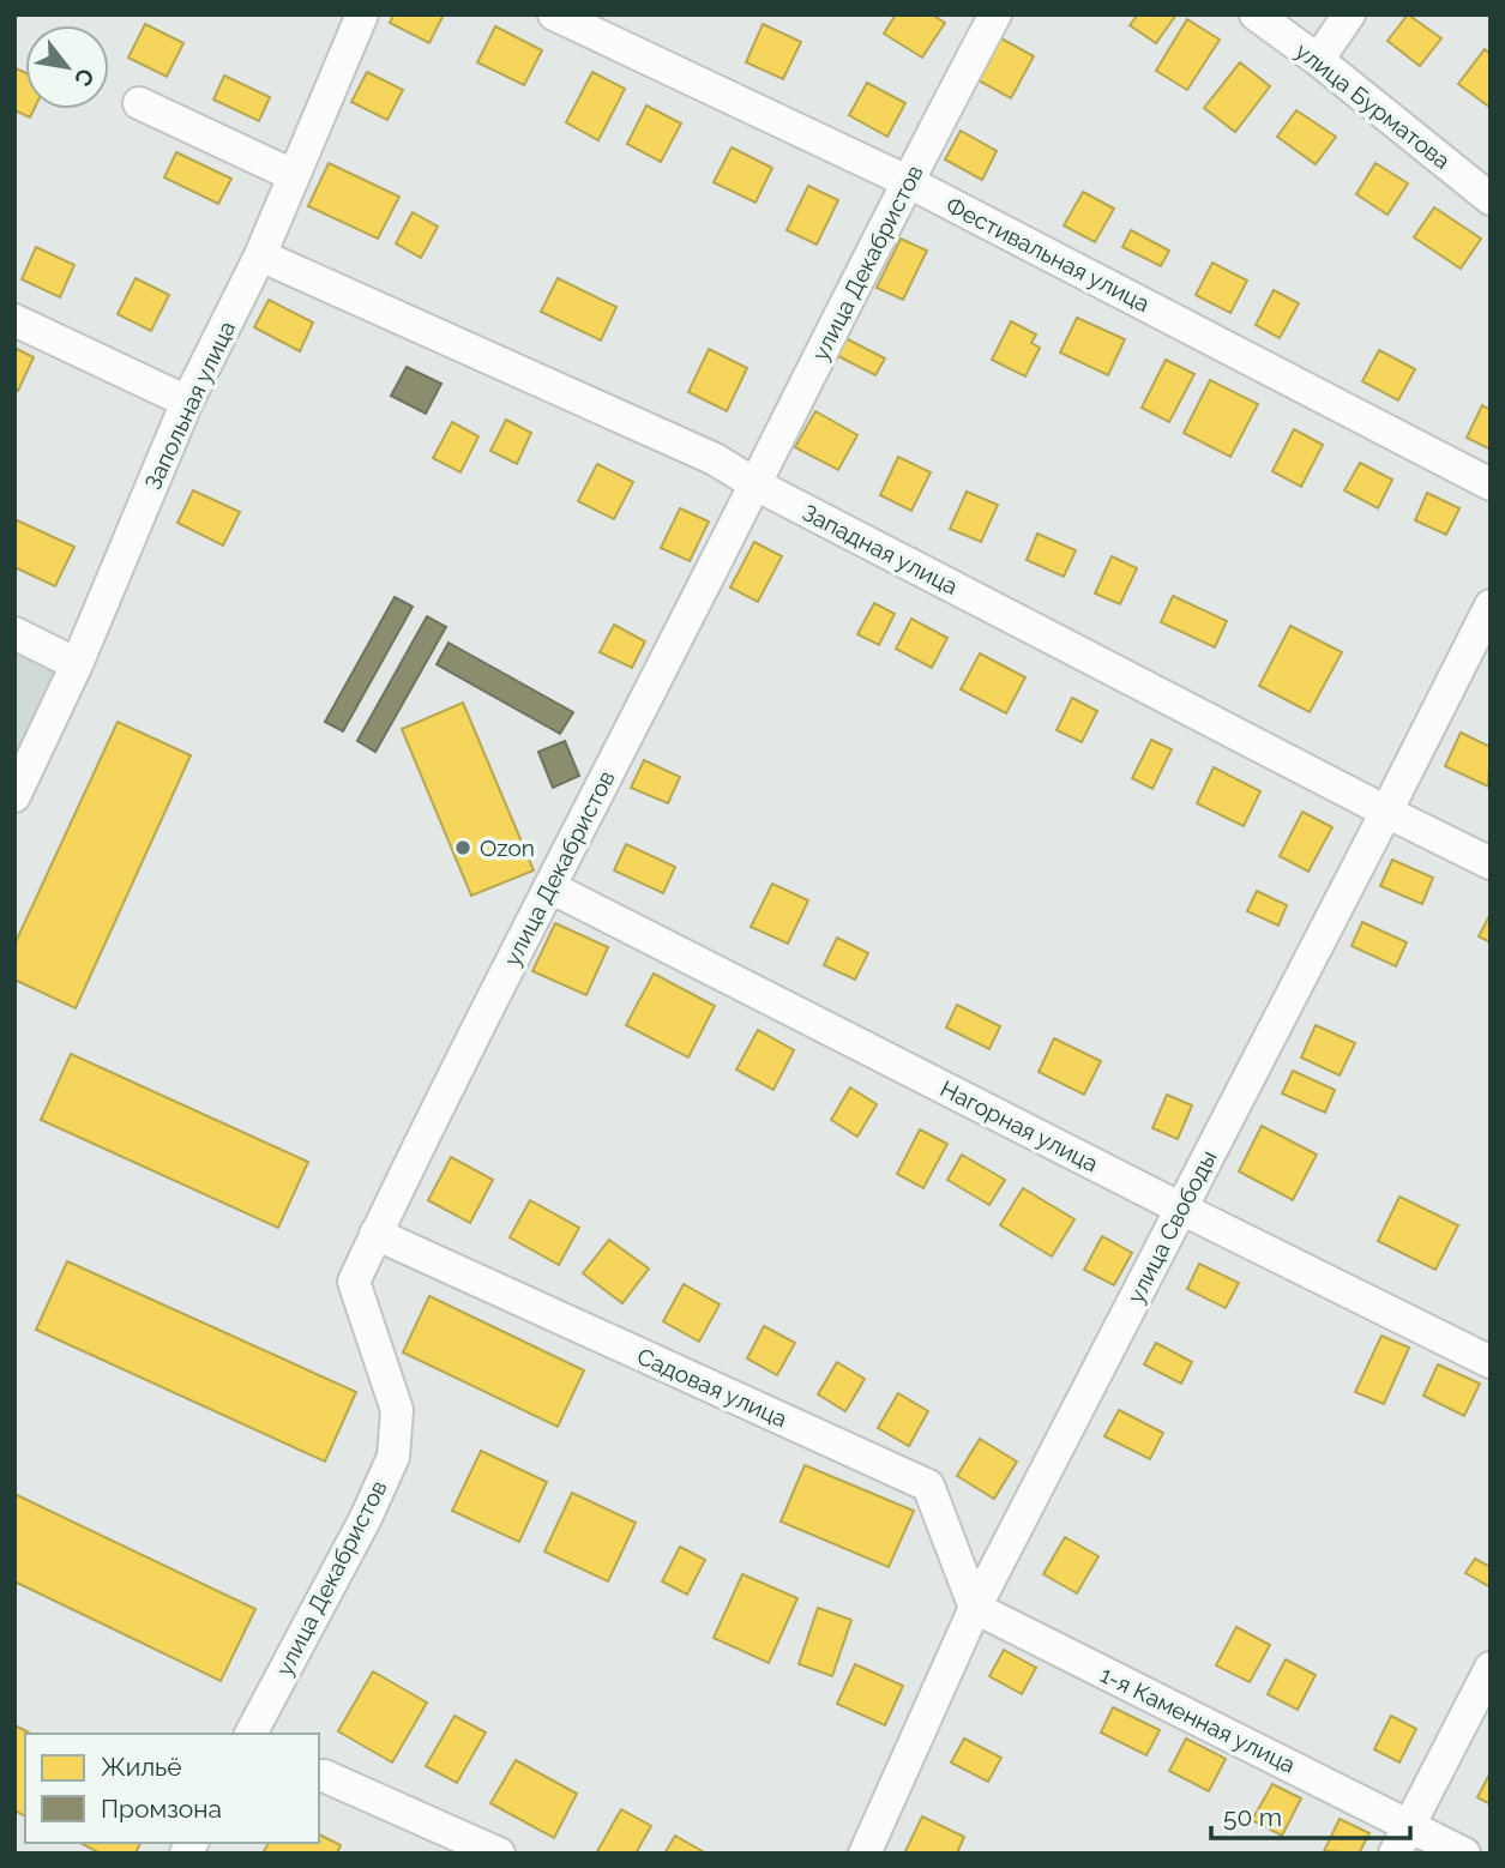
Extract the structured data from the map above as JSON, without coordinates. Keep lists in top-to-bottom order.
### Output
{
  "streets": {
    "street": [
      "улица Бурматова",
      "Фестивальная улица",
      "улица Декабристов",
      "Запольная улица",
      "Западная улица",
      "Нагорная улица",
      "улица Свободы",
      "Садовая улица",
      "1-я Каменная улица"
    ]
  },
  "crossings": [
    ["Фестивальная улица", "улица Декабристов"],
    ["улица Декабристов", "Западная улица"],
    ["улица Декабристов", "Нагорная улица"],
    ["улица Декабристов", "Садовая улица"],
    ["Запольная улица", "Западная улица"],
    ["Западная улица", "улица Свободы"],
    ["Нагорная улица", "улица Свободы"],
    ["улица Свободы", "Садовая улица"],
    ["улица Свободы", "1-я Каменная улица"],
    ["Садовая улица", "1-я Каменная улица"]
  ],
  "places": ["Ozon"],
  "legend": ["Жильё", "Промзона"],
  "scale_bar": "50 m",
  "north": "bottom right"
}
